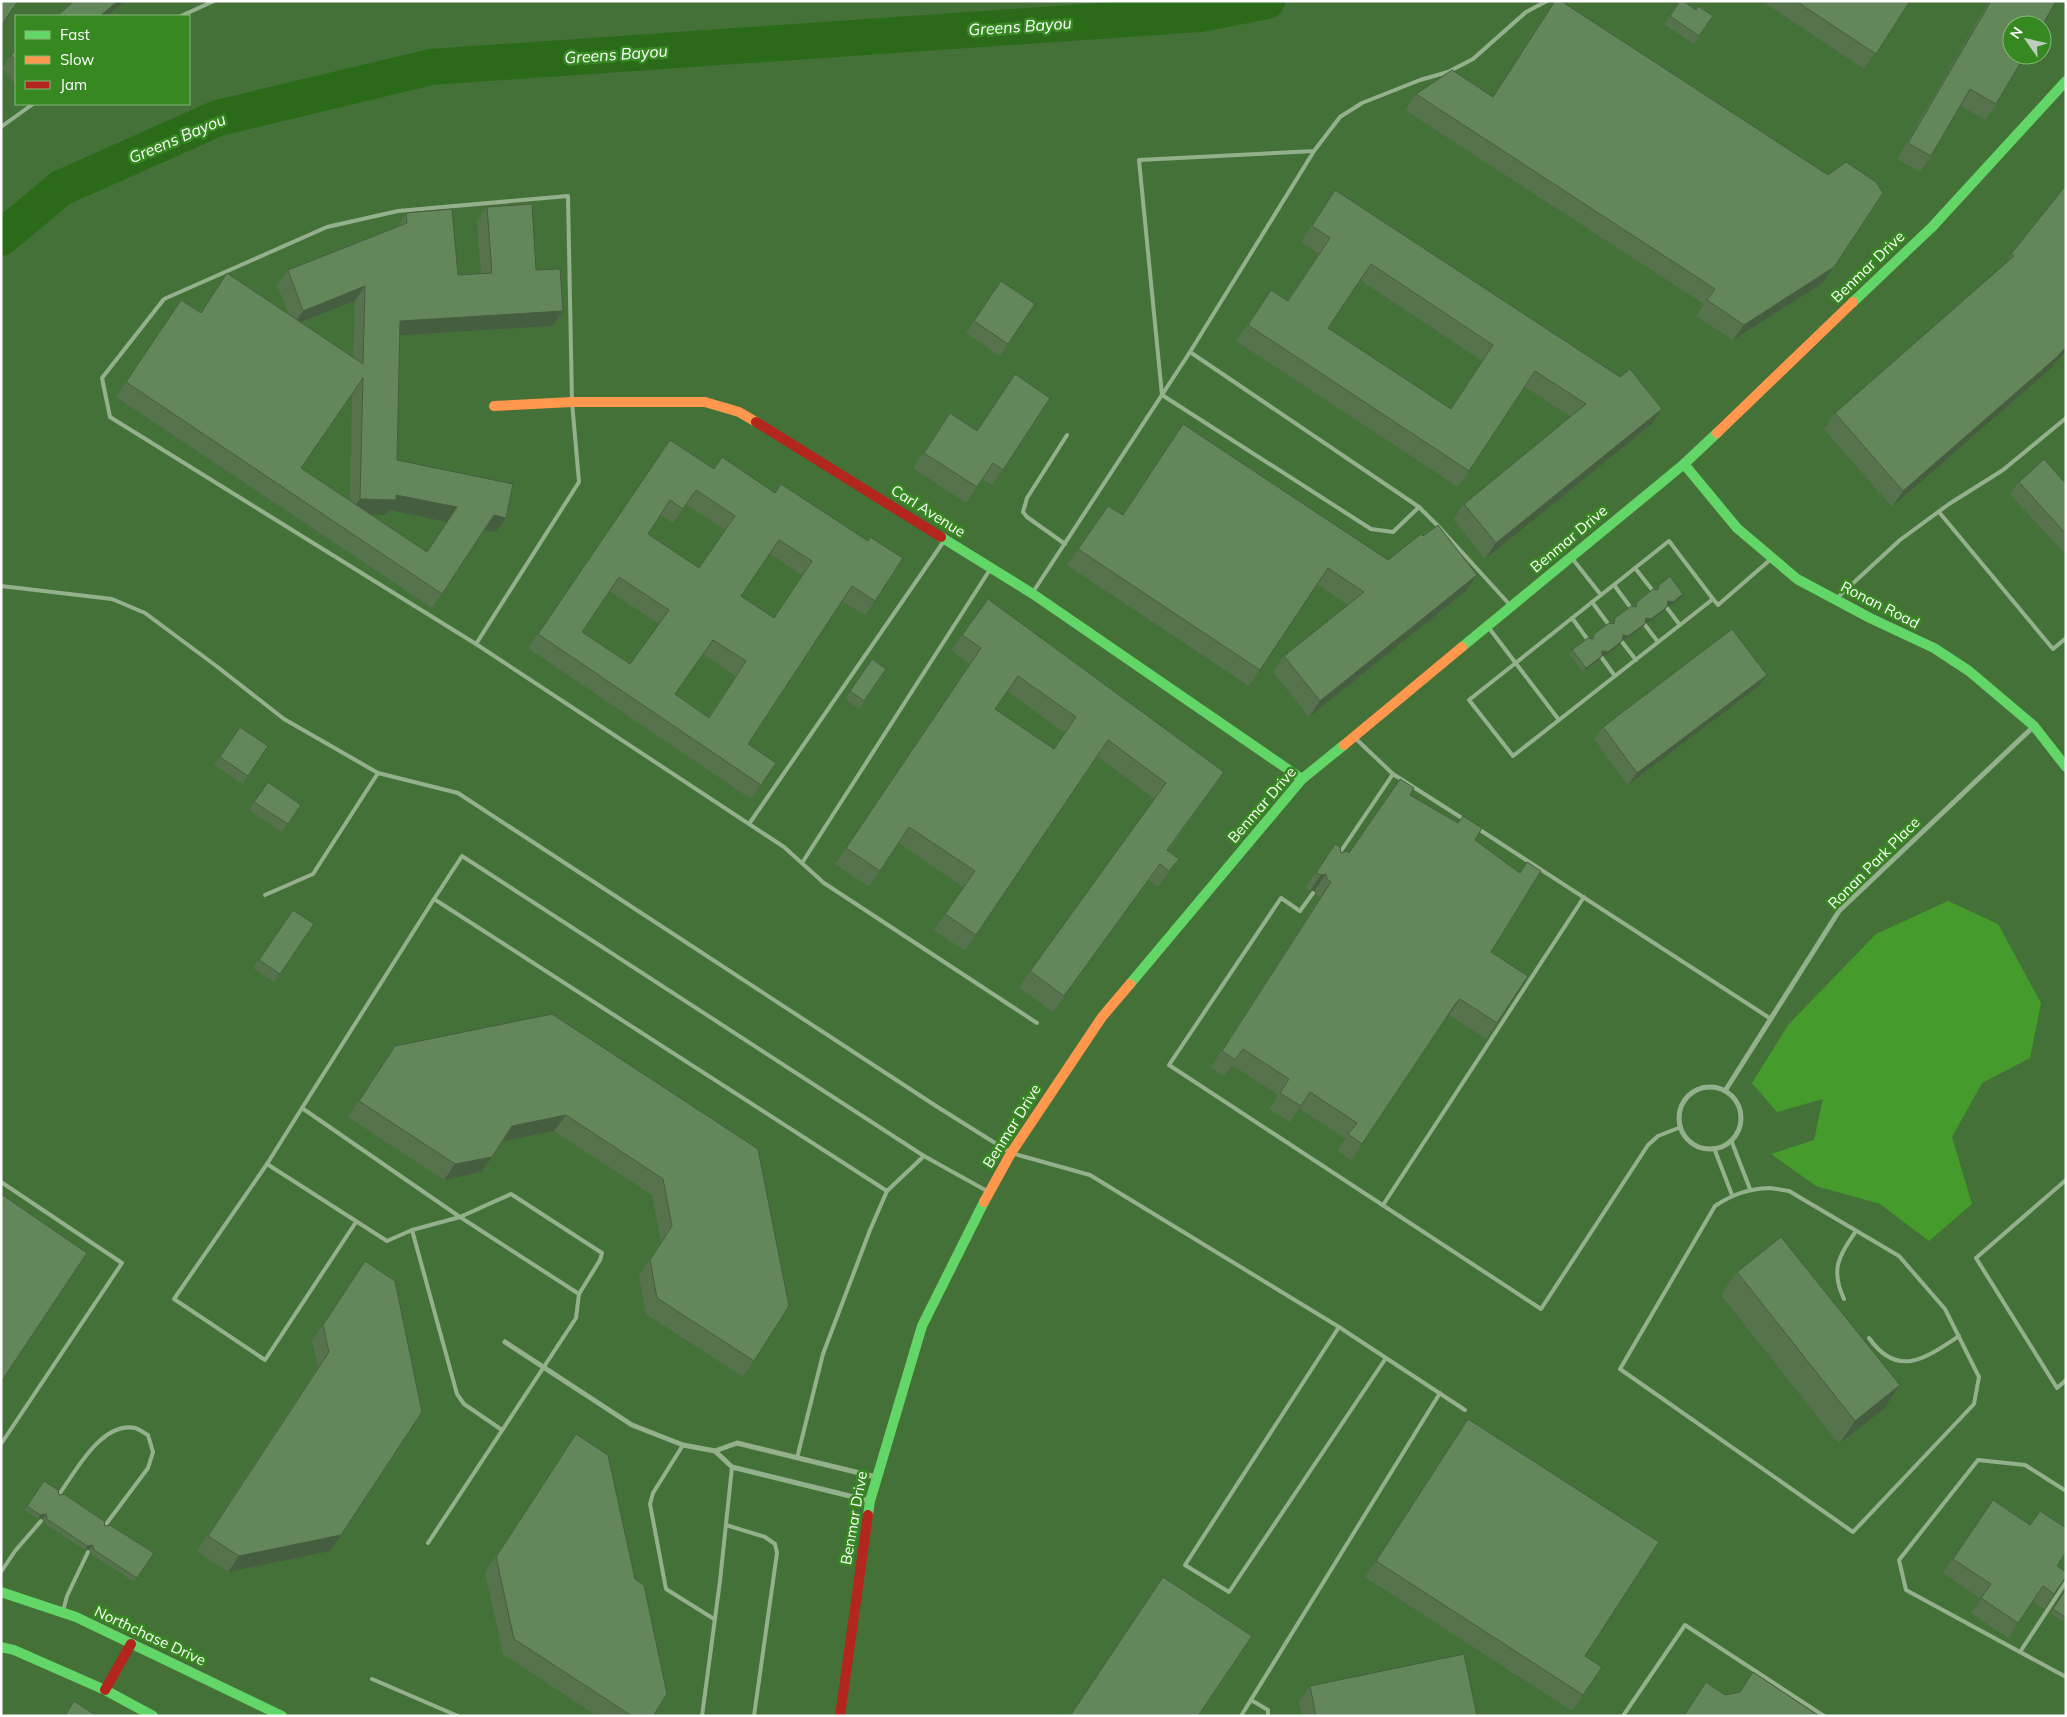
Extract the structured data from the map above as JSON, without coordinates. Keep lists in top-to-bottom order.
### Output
{
  "streets": {
    "street": [
      "Benmar Drive",
      "Carl Avenue",
      "Ronan Road",
      "Ronan Park Place",
      "Northchase Drive"
    ]
  },
  "crossings": [
    ["Benmar Drive", "Carl Avenue"],
    ["Benmar Drive", "Ronan Road"],
    ["Ronan Road", "Ronan Park Place"]
  ],
  "water": ["Greens Bayou"],
  "legend": ["Fast", "Slow", "Jam"],
  "north": "top left"
}
